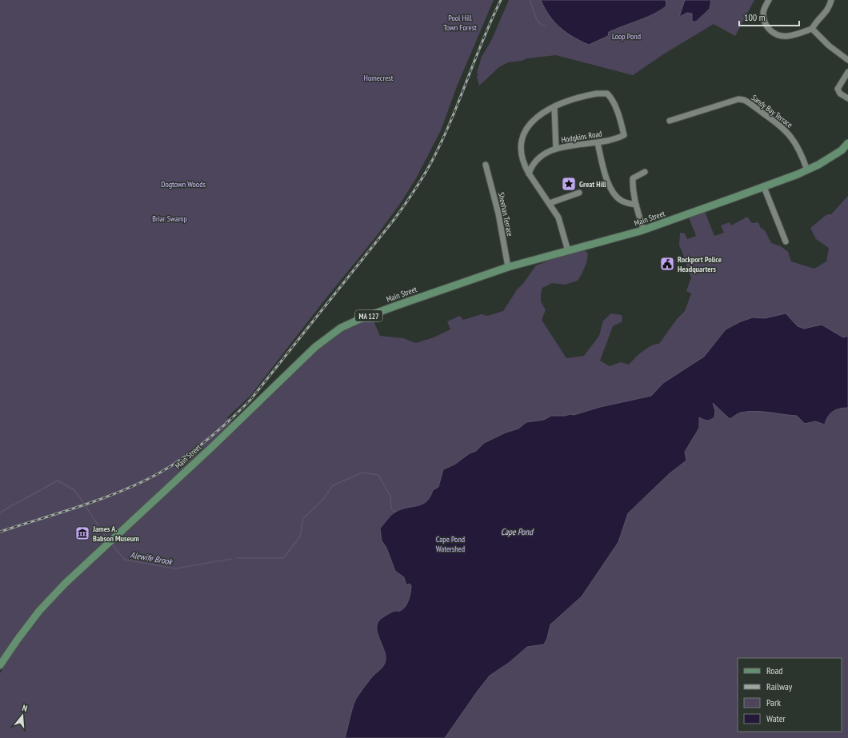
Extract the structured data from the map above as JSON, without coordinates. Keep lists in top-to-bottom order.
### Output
{
  "streets": {
    "main road": ["Main Street", "MA 127"],
    "street": ["Sandy Bay Terrace", "Hodgkins Road", "Sheehan Terrace"]
  },
  "crossings": [
    ["Sandy Bay Terrace", "Main Street"],
    ["Sheehan Terrace", "Main Street"]
  ],
  "water": ["Cape Pond", "Alewife Brook"],
  "parks": [
    "Pool Hill Town Forest",
    "Loop Pond",
    "Homecrest",
    "Dogtown Woods",
    "Briar Swamp",
    "Cape Pond Watershed"
  ],
  "places": {
    "place": ["Great Hill"],
    "public building": ["Rockport Police Headquarters"],
    "museum": ["James A. Babson Museum"]
  },
  "legend": [
    "Road",
    "Railway",
    "Park",
    "Water"
  ],
  "scale_bar": "100 m",
  "north": "top"
}
